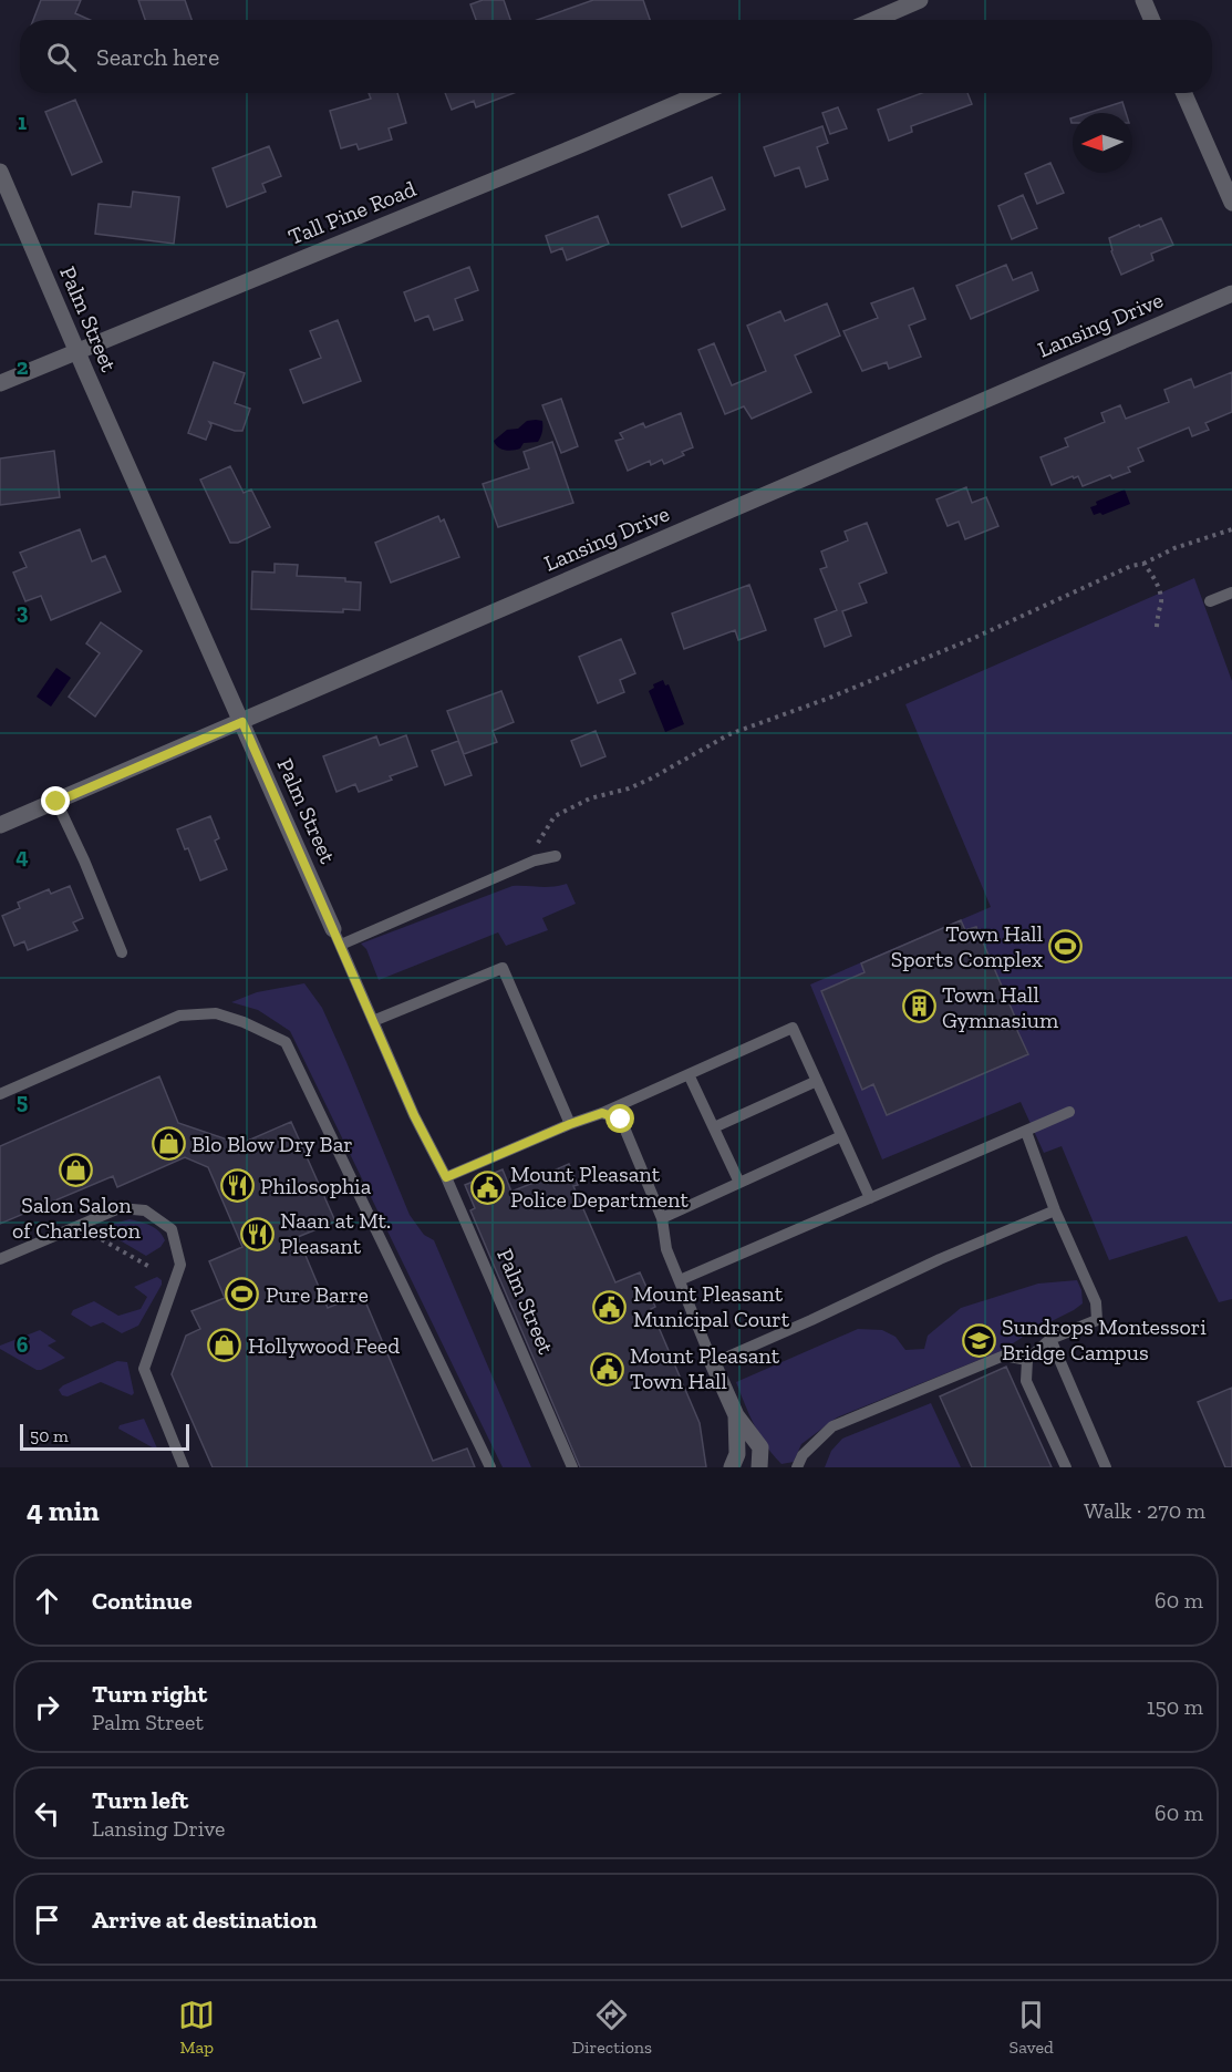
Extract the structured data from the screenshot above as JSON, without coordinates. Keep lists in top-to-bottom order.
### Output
{
  "streets": {
    "street": ["Tall Pine Road", "Palm Street", "Lansing Drive"]
  },
  "crossings": [
    ["Tall Pine Road", "Palm Street"],
    ["Palm Street", "Lansing Drive"]
  ],
  "places": {
    "sports": ["Town Hall Sports Complex", "Pure Barre"],
    "building": ["Town Hall Gymnasium"],
    "shop": ["Blo Blow Dry Bar", "Salon Salon of Charleston", "Hollywood Feed"],
    "restaurant": ["Philosophia", "Naan at Mt. Pleasant"],
    "public building": ["Mount Pleasant Police Department", "Mount Pleasant Municipal Court", "Mount Pleasant Town Hall"],
    "school or university": ["Sundrops Montessori Bridge Campus"]
  },
  "scale_bar": "50 m",
  "north": "left",
  "page": {
    "search": "Search here",
    "scale": "50 m",
    "heading": ["4 min", "Walk · 270 m"],
    "list": [
      ["Continue", "60 m"],
      ["Turn right", "Palm Street", "150 m"],
      ["Turn left", "Lansing Drive", "60 m"],
      "Arrive at destination"
    ],
    "nav": ["Map", "Directions", "Saved"]
  },
  "grid": {
    "rows": [
      "1",
      "2",
      "3",
      "4",
      "5",
      "6"
    ]
  }
}
